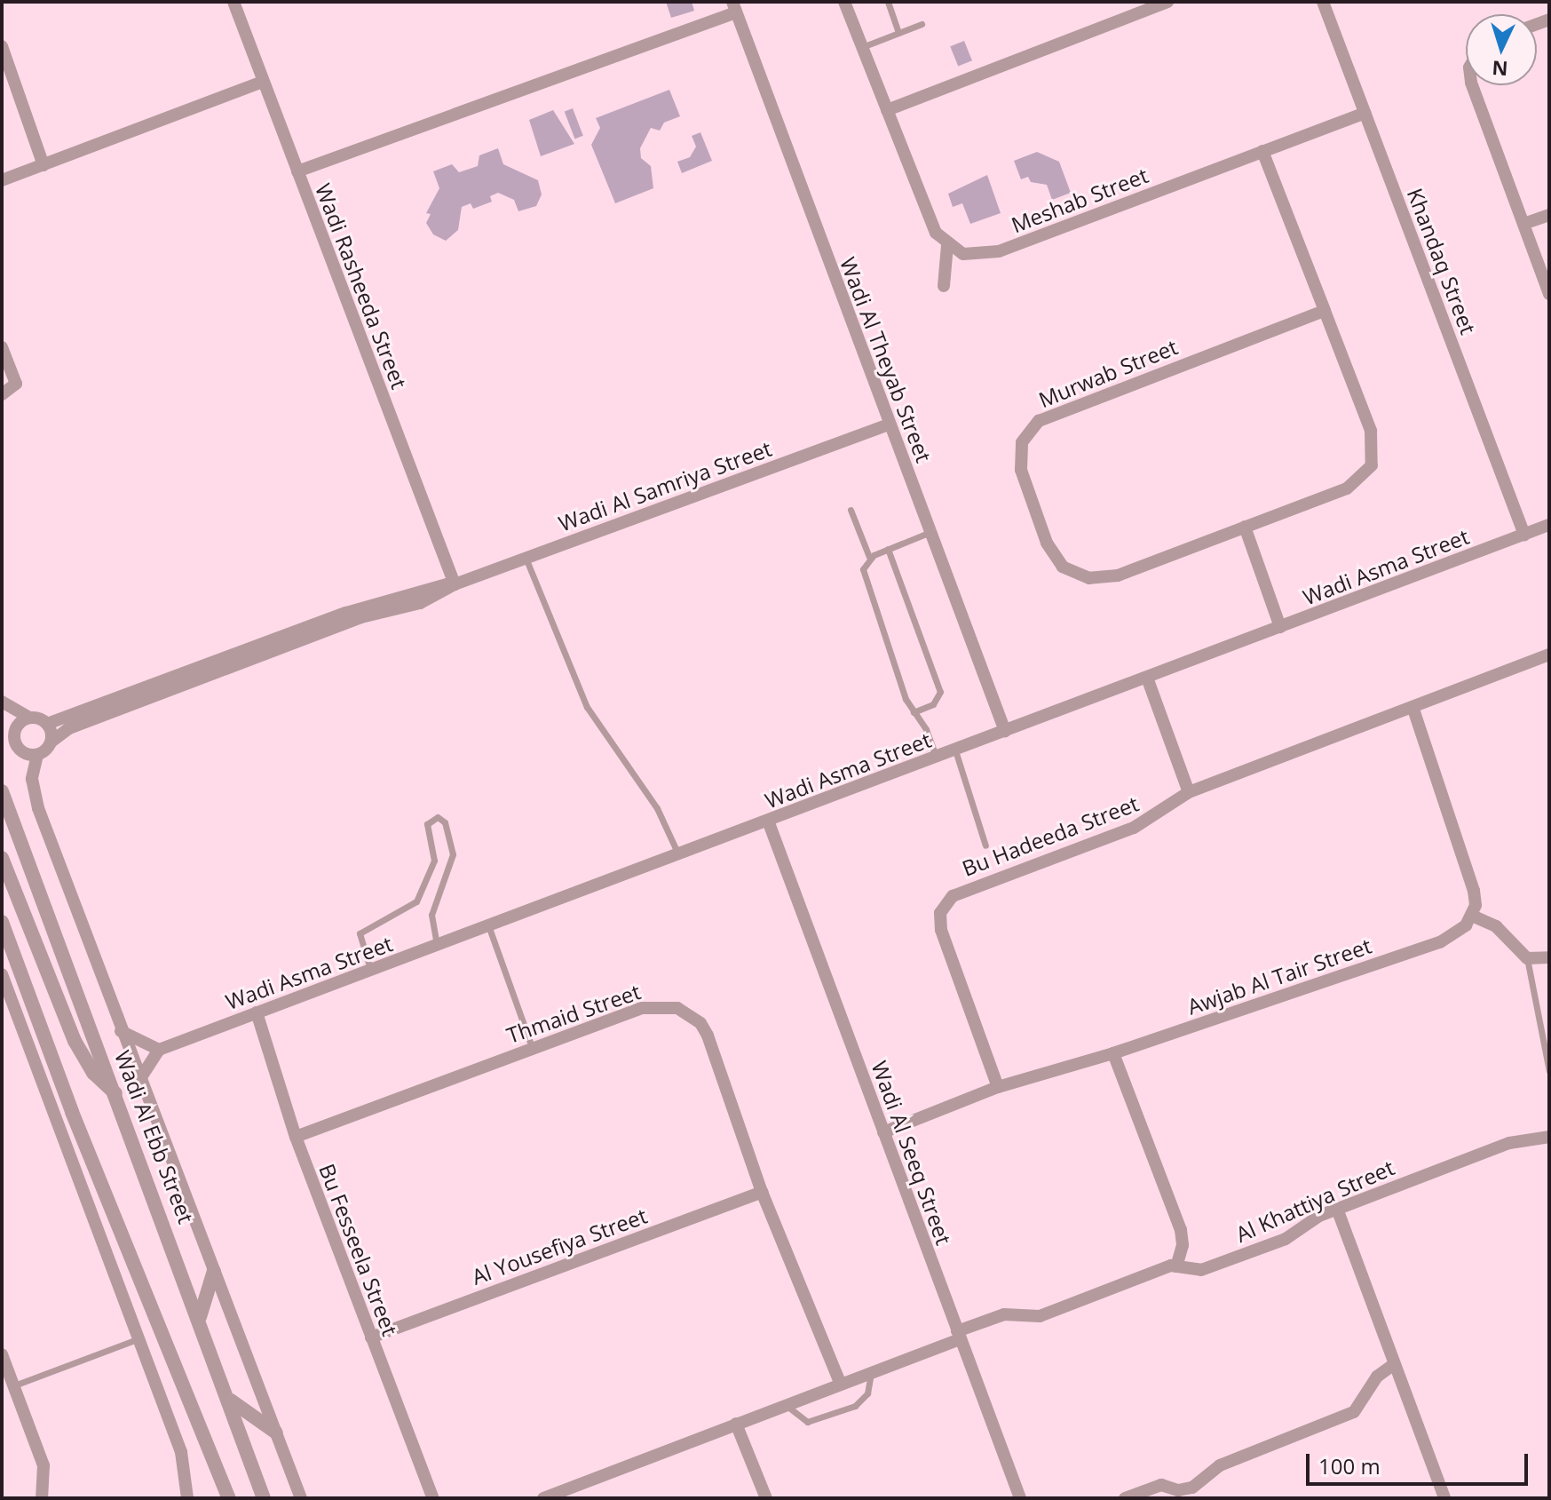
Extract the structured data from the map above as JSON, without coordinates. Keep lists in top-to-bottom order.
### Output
{
  "streets": {
    "street": [
      "Meshab Street",
      "Khandaq Street",
      "Wadi Rasheeda Street",
      "Wadi Al Theyab Street",
      "Murwab Street",
      "Wadi Al Samriya Street",
      "Wadi Asma Street",
      "Bu Hadeeda Street",
      "Awjab Al Tair Street",
      "Thmaid Street",
      "Wadi Al Ebb Street",
      "Wadi Al Seeq Street",
      "Al Khattiya Street",
      "Al Yousefiya Street",
      "Bu Fesseela Street"
    ]
  },
  "crossings": [
    ["Meshab Street", "Khandaq Street"],
    ["Meshab Street", "Murwab Street"],
    ["Khandaq Street", "Wadi Asma Street"],
    ["Wadi Rasheeda Street", "Wadi Al Samriya Street"],
    ["Wadi Al Theyab Street", "Wadi Al Samriya Street"],
    ["Wadi Al Theyab Street", "Wadi Asma Street"],
    ["Wadi Asma Street", "Wadi Al Seeq Street"],
    ["Wadi Asma Street", "Bu Fesseela Street"],
    ["Bu Hadeeda Street", "Awjab Al Tair Street"],
    ["Awjab Al Tair Street", "Wadi Al Seeq Street"],
    ["Thmaid Street", "Al Yousefiya Street"],
    ["Thmaid Street", "Bu Fesseela Street"],
    ["Wadi Al Seeq Street", "Al Khattiya Street"],
    ["Al Yousefiya Street", "Bu Fesseela Street"]
  ],
  "scale_bar": "100 m",
  "north": "bottom"
}
